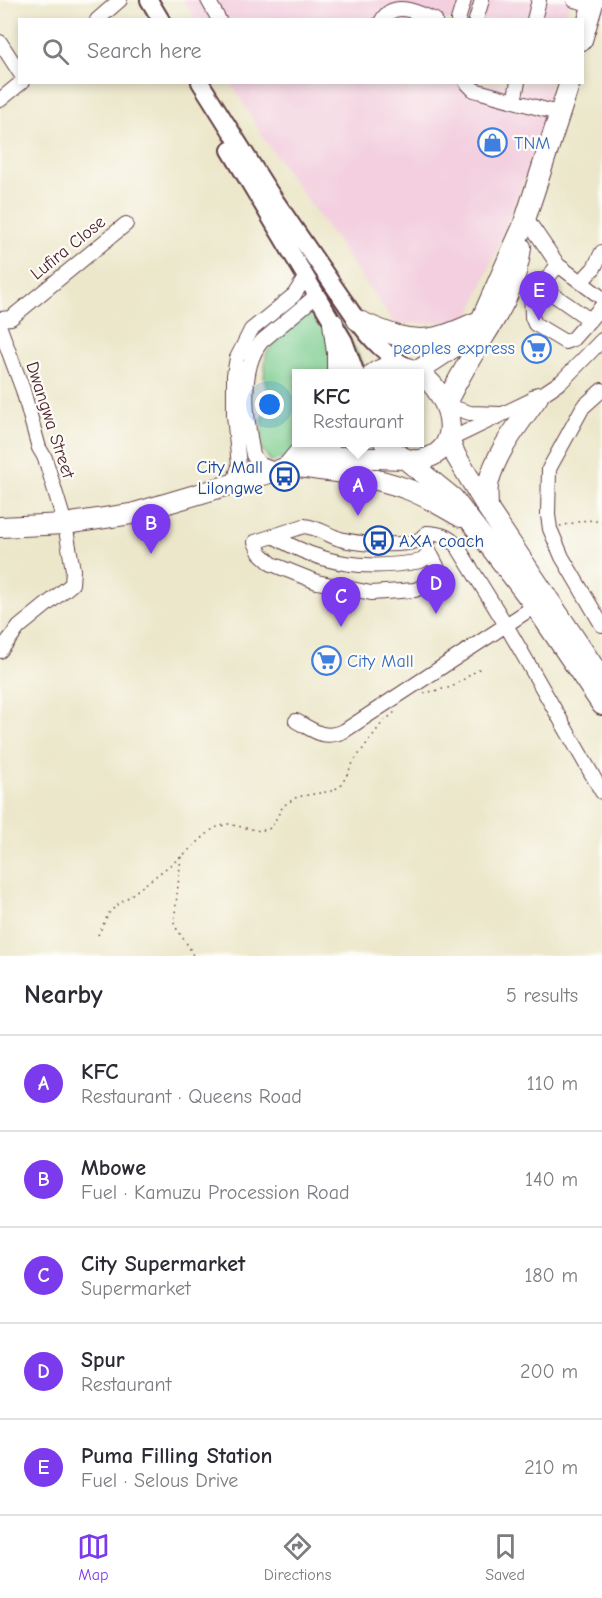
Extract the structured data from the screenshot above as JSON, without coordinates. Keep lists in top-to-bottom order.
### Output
{
  "streets": {
    "street": ["Lufira Close", "Dwangwa Street"]
  },
  "crossings": [
    ["Lufira Close", "Dwangwa Street"]
  ],
  "places": {
    "shop": ["TNM"],
    "supermarket": ["peoples express", "City Mall"],
    "bus stop": ["City Mall Lilongwe", "AXA coach"]
  },
  "page": {
    "search": "Search here",
    "pins": [
      "E",
      "A",
      "B",
      "D",
      "C"
    ],
    "popup": ["KFC", "Restaurant"],
    "heading": ["Nearby", "5 results"],
    "list": [
      {
        "mark": "A",
        "name": "KFC",
        "note": "Restaurant · Queens Road",
        "value": "110 m"
      },
      {
        "mark": "B",
        "name": "Mbowe",
        "note": "Fuel · Kamuzu Procession Road",
        "value": "140 m"
      },
      {
        "mark": "C",
        "name": "City Supermarket",
        "note": "Supermarket",
        "value": "180 m"
      },
      {
        "mark": "D",
        "name": "Spur",
        "note": "Restaurant",
        "value": "200 m"
      },
      {
        "mark": "E",
        "name": "Puma Filling Station",
        "note": "Fuel · Selous Drive",
        "value": "210 m"
      }
    ],
    "nav": ["Map", "Directions", "Saved"]
  }
}
